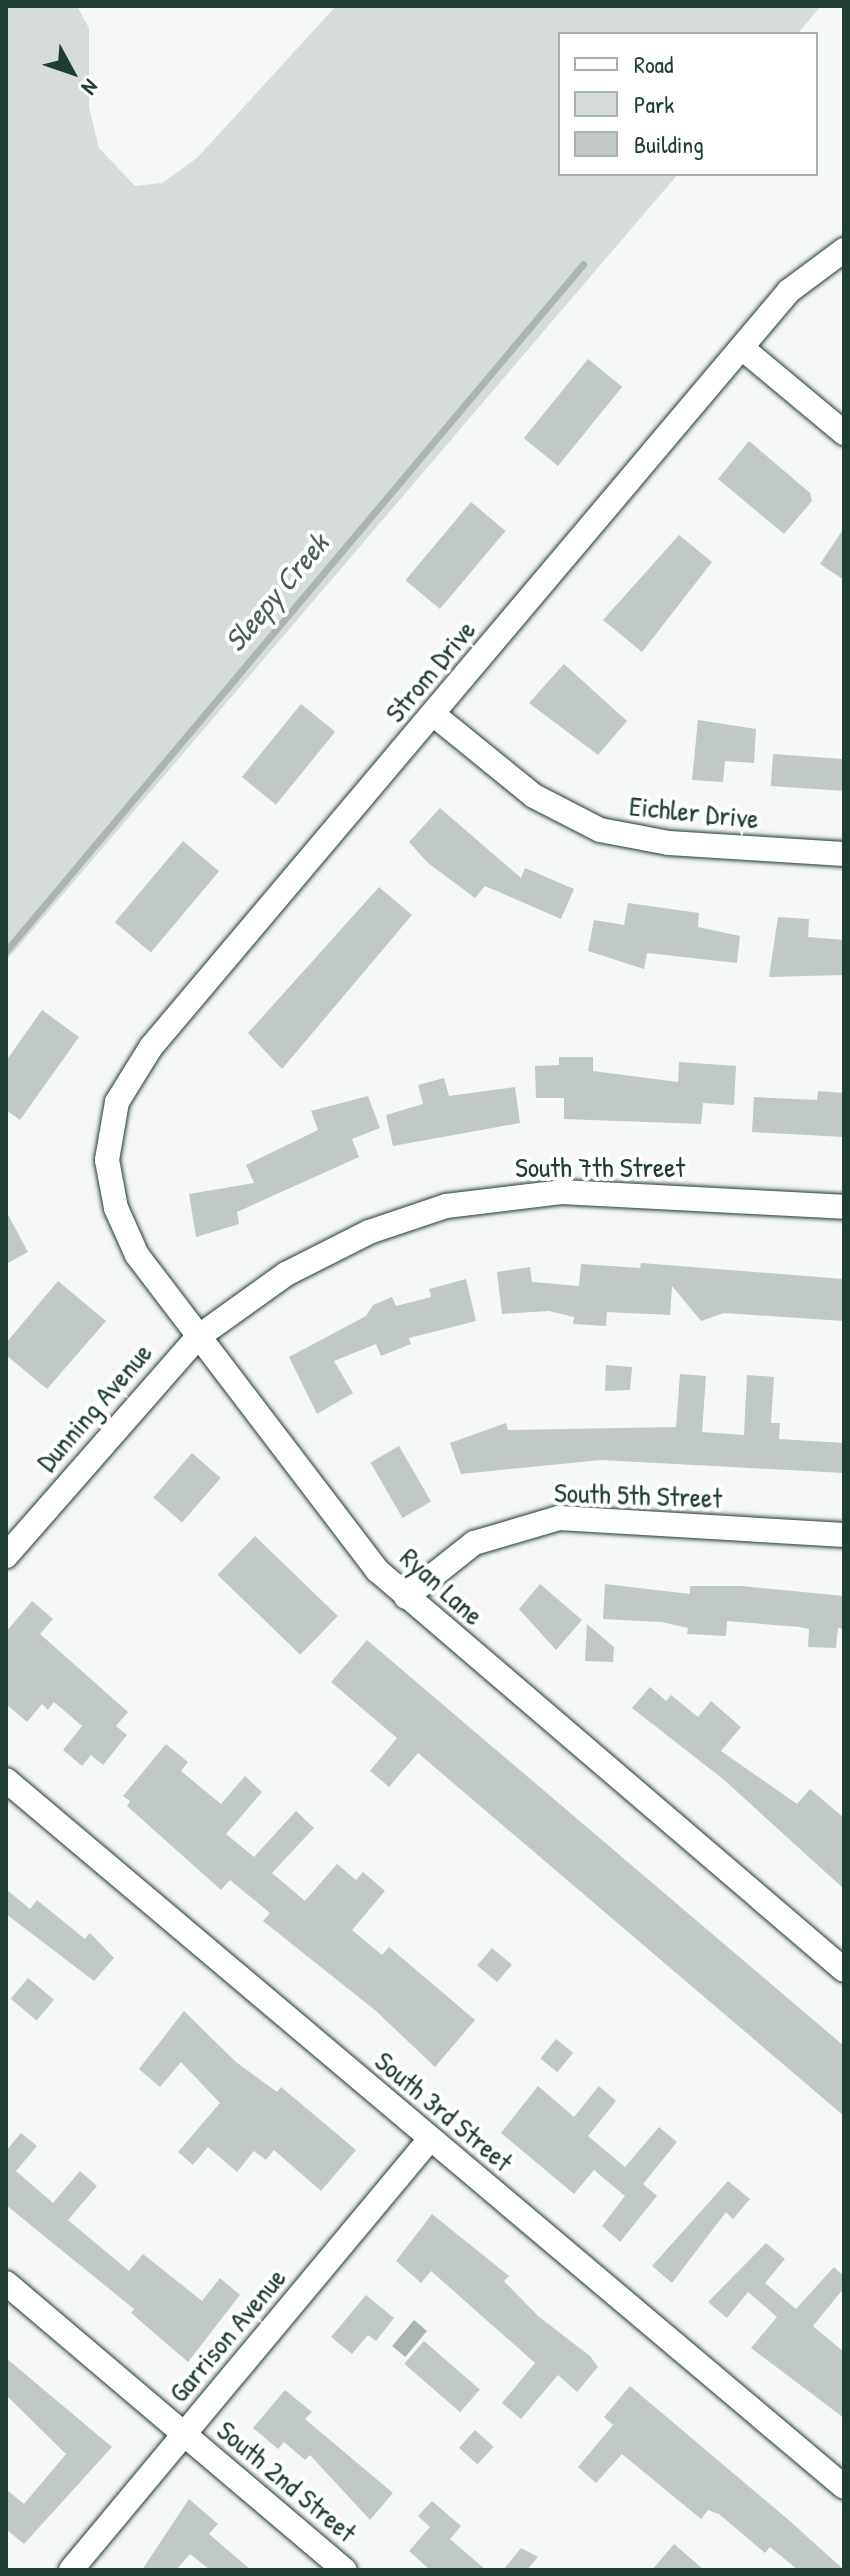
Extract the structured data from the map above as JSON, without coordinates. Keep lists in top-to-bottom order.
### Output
{
  "streets": {
    "street": [
      "Strom Drive",
      "Eichler Drive",
      "South 7th Street",
      "Dunning Avenue",
      "South 5th Street",
      "Ryan Lane",
      "South 3rd Street",
      "Garrison Avenue",
      "South 2nd Street"
    ]
  },
  "crossings": [
    ["Strom Drive", "Eichler Drive"],
    ["Strom Drive", "Ryan Lane"],
    ["South 7th Street", "Dunning Avenue"],
    ["South 7th Street", "Ryan Lane"],
    ["Dunning Avenue", "Ryan Lane"],
    ["South 5th Street", "Ryan Lane"],
    ["South 3rd Street", "Garrison Avenue"],
    ["Garrison Avenue", "South 2nd Street"]
  ],
  "water": ["Sleepy Creek"],
  "legend": ["Road", "Park", "Building"],
  "north": "bottom right"
}
